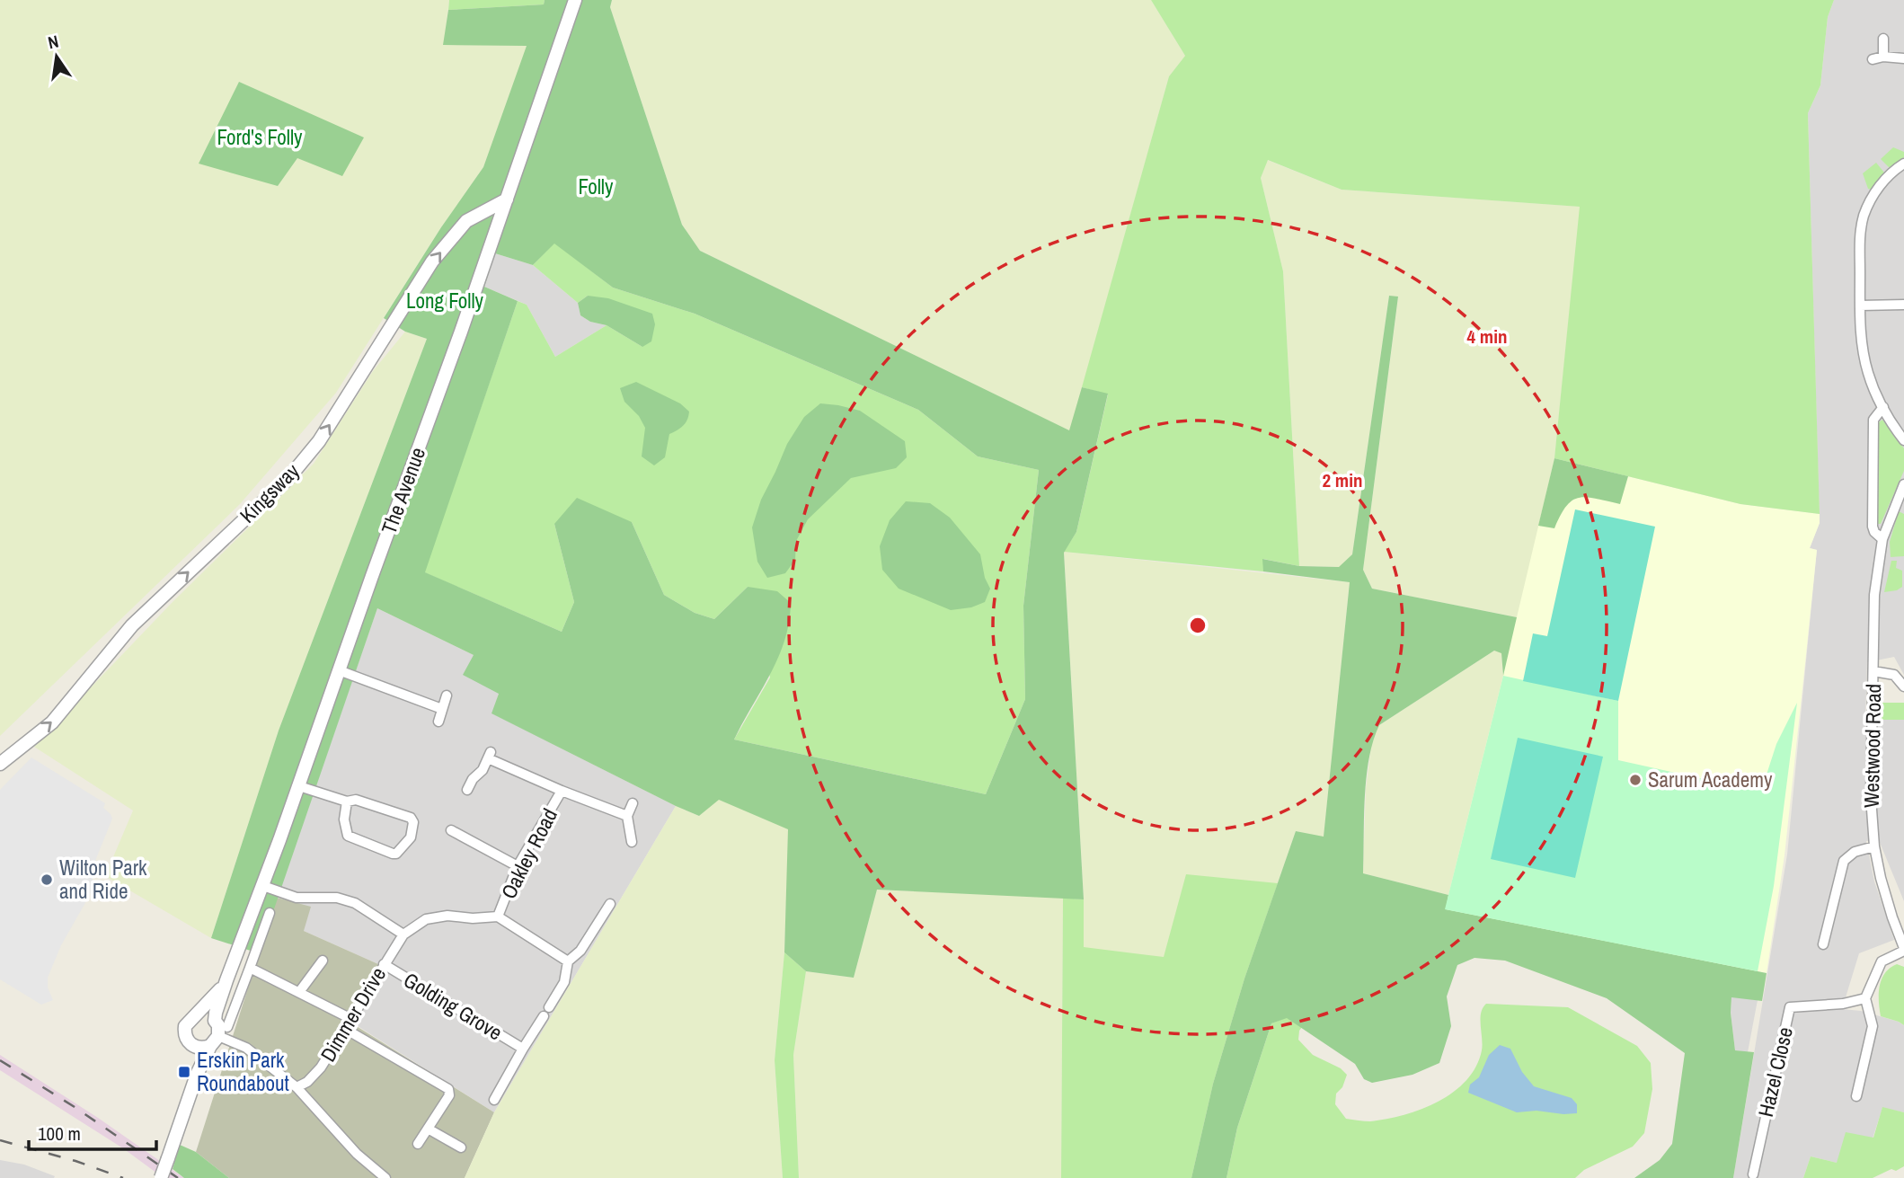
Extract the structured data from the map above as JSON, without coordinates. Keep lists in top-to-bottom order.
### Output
{
  "streets": {
    "street": [
      "The Avenue",
      "Kingsway",
      "Westwood Road",
      "Oakley Road",
      "Golding Grove",
      "Dimmer Drive",
      "Hazel Close"
    ]
  },
  "crossings": [
    ["The Avenue", "Kingsway"],
    ["Oakley Road", "Golding Grove"],
    ["Oakley Road", "Dimmer Drive"],
    ["Golding Grove", "Dimmer Drive"]
  ],
  "one_way": ["Kingsway"],
  "parks": ["Ford's Folly", "Folly", "Long Folly"],
  "places": {
    "other": ["Sarum Academy", "Wilton Park and Ride"],
    "transit": ["Erskin Park Roundabout"]
  },
  "scale_bar": "100 m",
  "north": "top",
  "rings": ["4 min", "2 min"]
}
